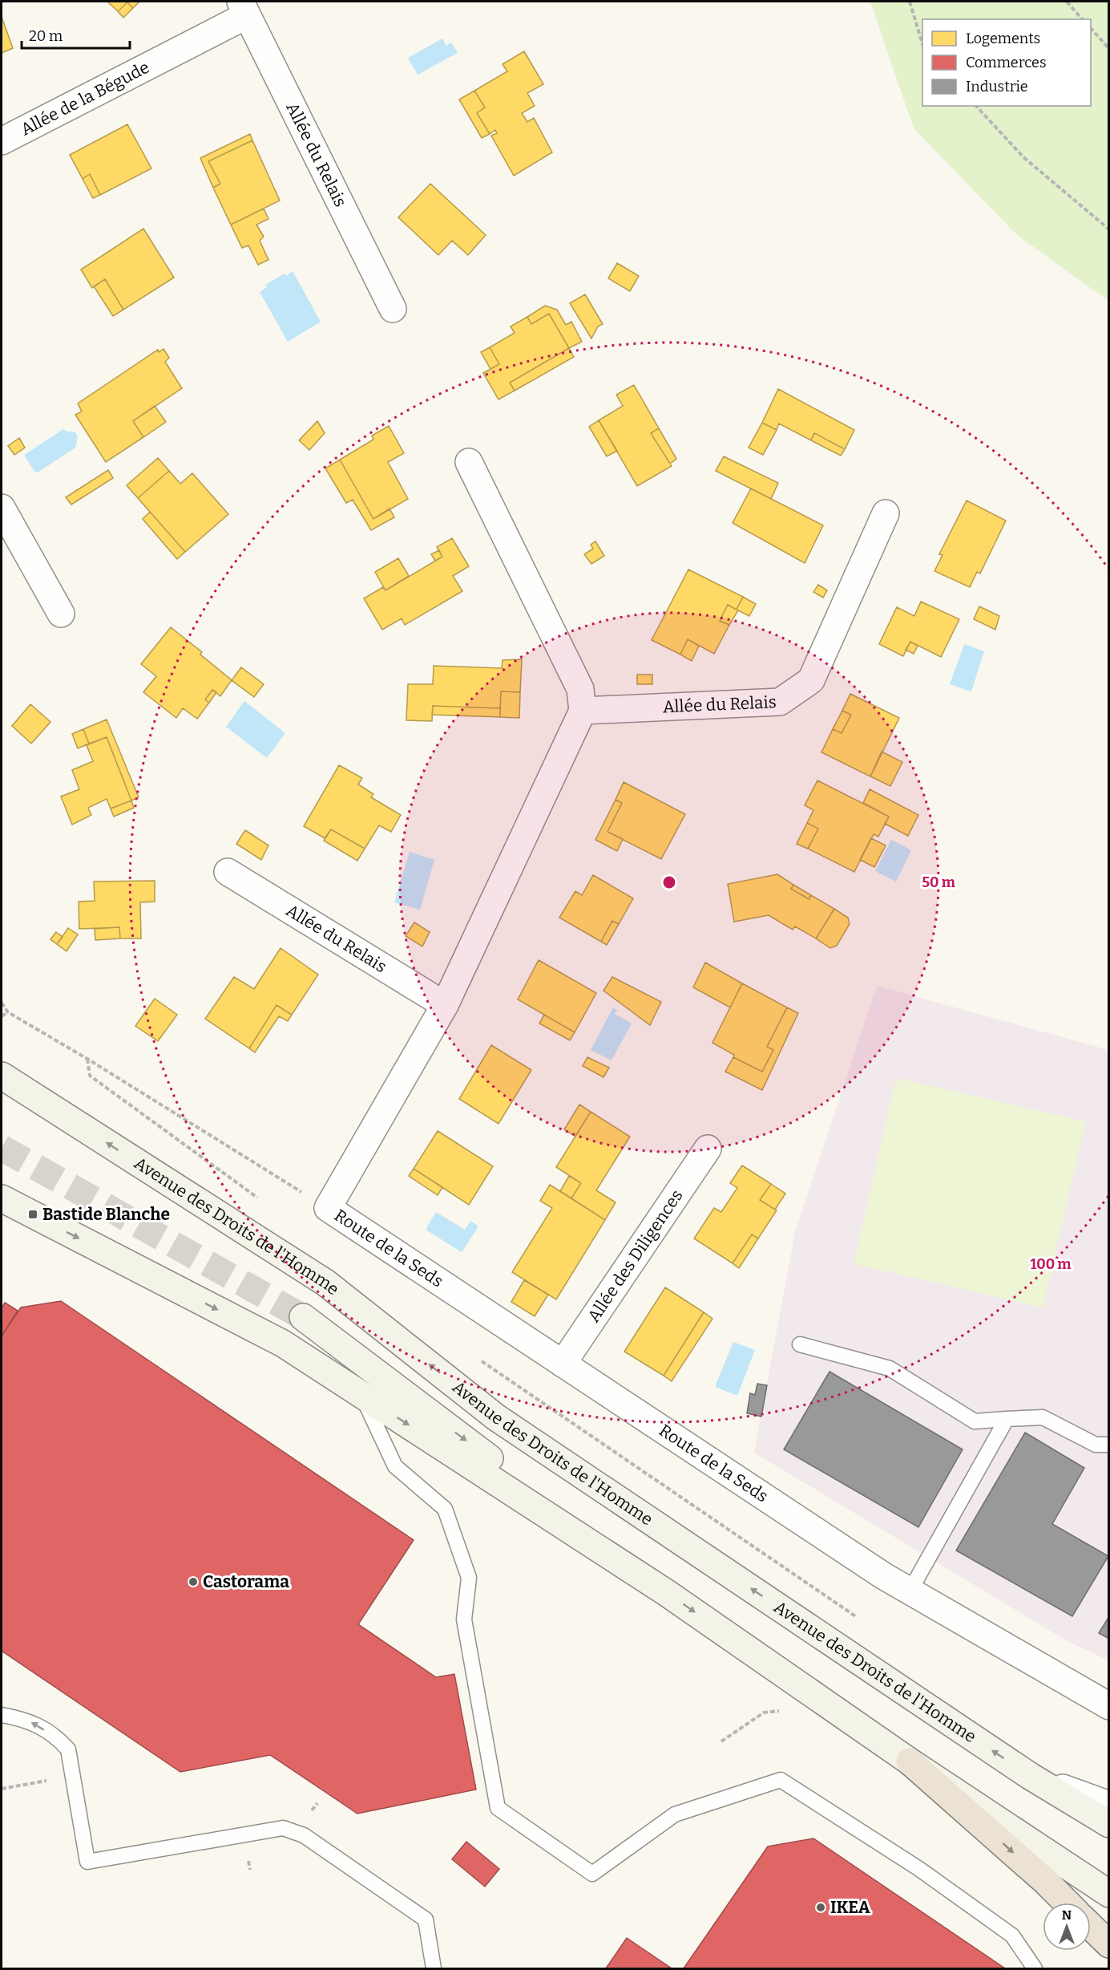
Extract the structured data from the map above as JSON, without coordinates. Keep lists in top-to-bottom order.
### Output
{
  "streets": {
    "main road": ["Avenue des Droits de l'Homme"],
    "street": [
      "Allée de la Bégude",
      "Allée du Relais",
      "Route de la Seds",
      "Allée des Diligences"
    ]
  },
  "crossings": [
    ["Allée de la Bégude", "Allée du Relais"],
    ["Route de la Seds", "Allée des Diligences"]
  ],
  "places": {
    "transit": ["Bastide Blanche"],
    "other": ["Castorama", "IKEA"]
  },
  "legend": ["Logements", "Commerces", "Industrie"],
  "scale_bar": "20 m",
  "north": "top",
  "rings": ["50 m", "100 m"]
}
